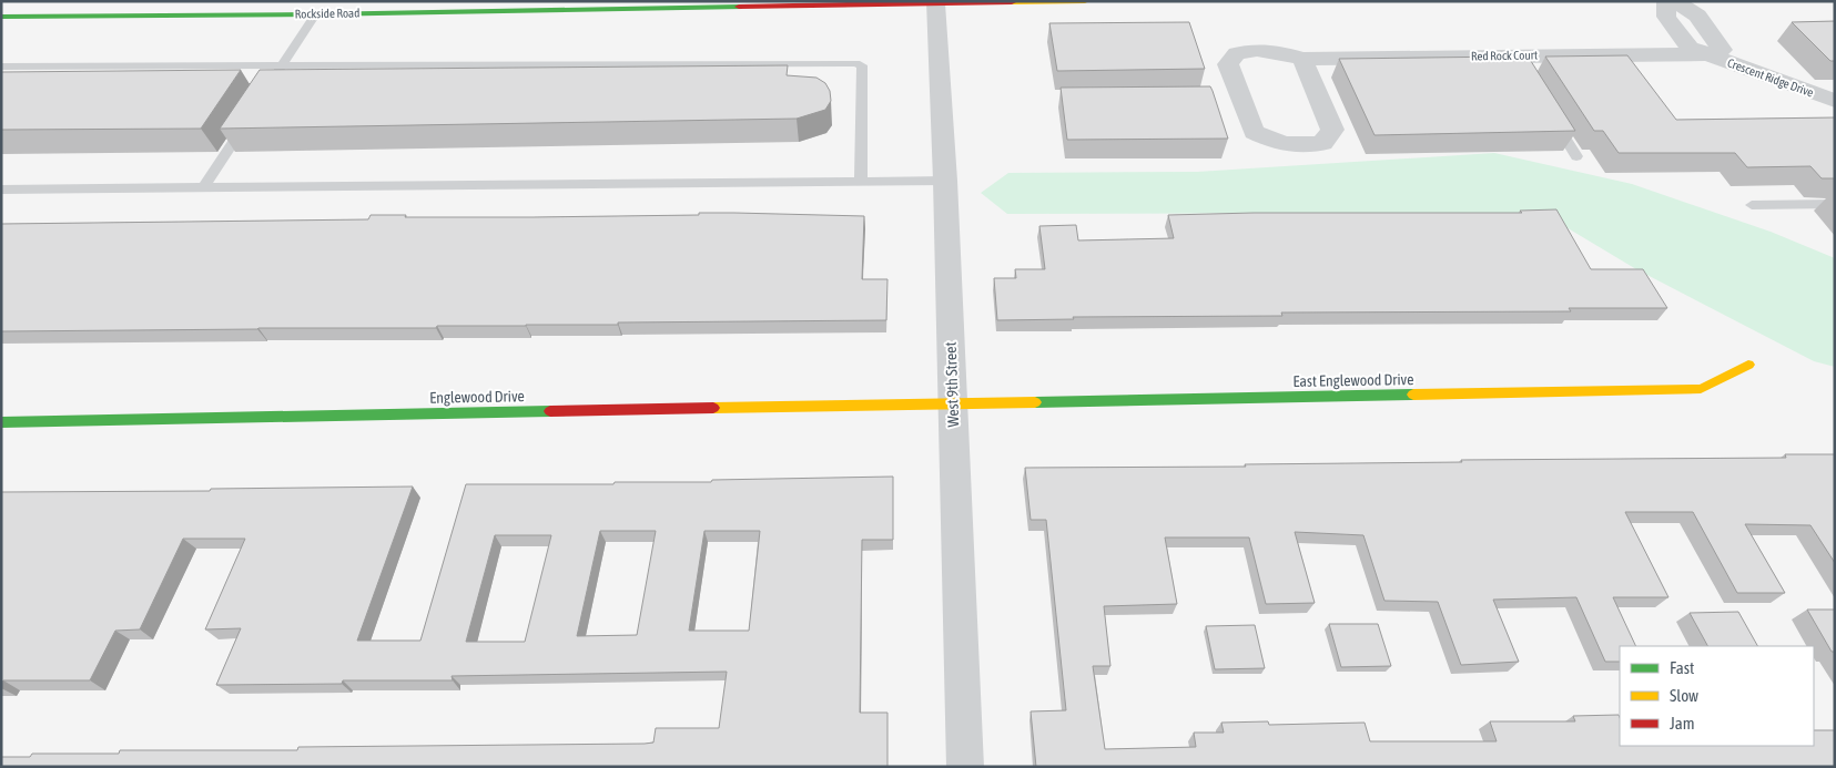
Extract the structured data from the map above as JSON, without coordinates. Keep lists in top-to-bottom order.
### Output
{
  "streets": {
    "street": [
      "Rockside Road",
      "Red Rock Court",
      "Crescent Ridge Drive",
      "East Englewood Drive",
      "West 9th Street",
      "Englewood Drive"
    ]
  },
  "crossings": [
    ["Rockside Road", "West 9th Street"],
    ["Red Rock Court", "Crescent Ridge Drive"],
    ["East Englewood Drive", "West 9th Street"],
    ["East Englewood Drive", "Englewood Drive"],
    ["West 9th Street", "Englewood Drive"]
  ],
  "legend": ["Fast", "Slow", "Jam"]
}
